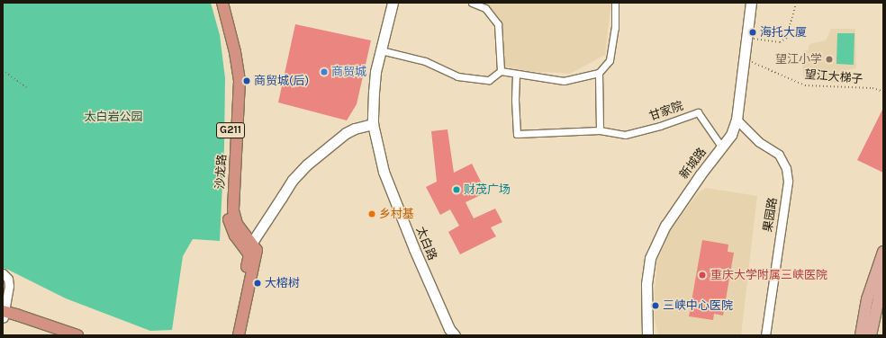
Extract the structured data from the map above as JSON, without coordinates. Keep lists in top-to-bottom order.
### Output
{
  "streets": {
    "highway": ["G211", "沙龙路"],
    "main road": ["新城路", "太白路"],
    "street": ["甘家院", "果园路"],
    "path": ["望江大梯子"]
  },
  "crossings": [
    ["望江大梯子", "新城路"],
    ["甘家院", "新城路"],
    ["新城路", "果园路"]
  ],
  "parks": ["太白岩公园"],
  "places": [
    "海托大厦",
    "望江小学",
    "商贸城",
    "商贸城(后)",
    "财茂广场",
    "乡村基",
    "重庆大学附属三峡医院",
    "大榕树",
    "三峡中心医院"
  ]
}
